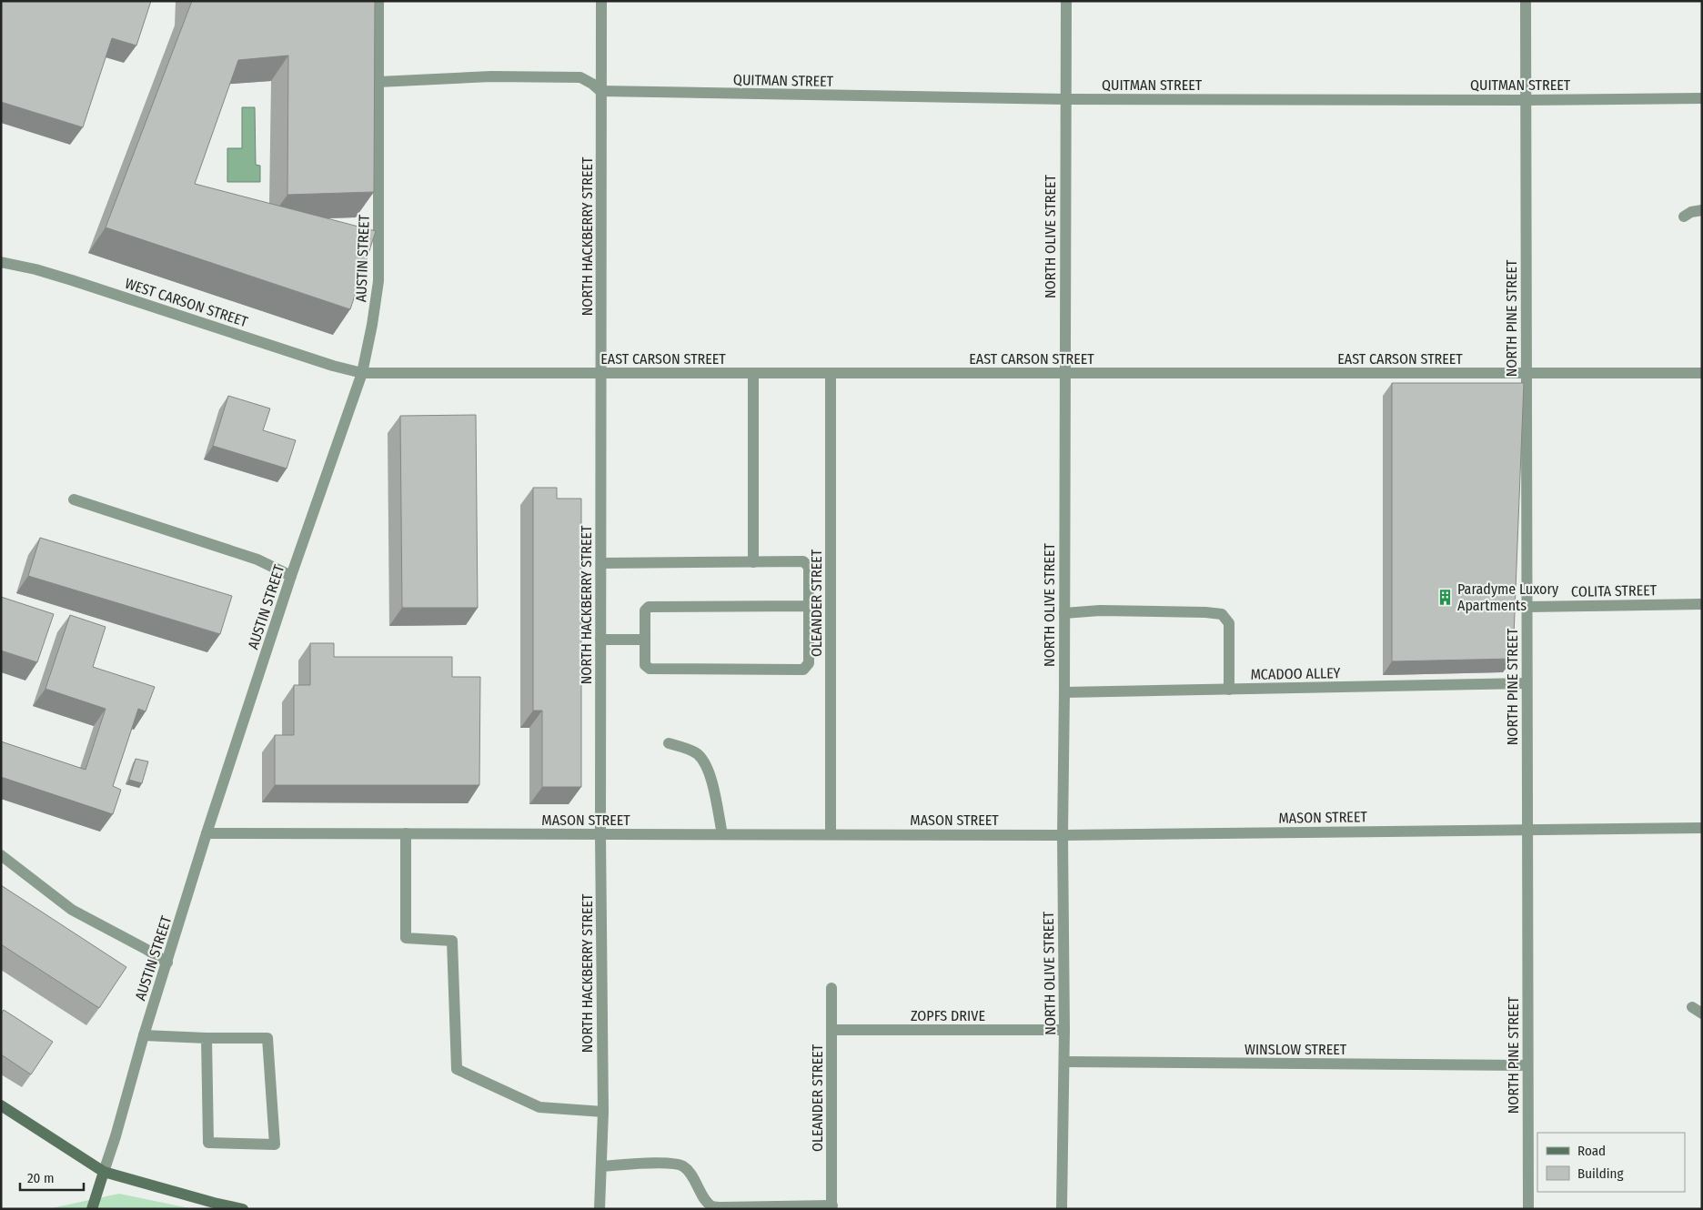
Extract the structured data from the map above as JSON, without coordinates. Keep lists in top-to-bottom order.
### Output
{
  "streets": {
    "main road": ["AUSTIN STREET"],
    "street": [
      "QUITMAN STREET",
      "NORTH HACKBERRY STREET",
      "NORTH OLIVE STREET",
      "WEST CARSON STREET",
      "NORTH PINE STREET",
      "EAST CARSON STREET",
      "COLITA STREET",
      "OLEANDER STREET",
      "MCADOO ALLEY",
      "MASON STREET",
      "ZOPFS DRIVE",
      "WINSLOW STREET"
    ]
  },
  "crossings": [
    ["QUITMAN STREET", "NORTH HACKBERRY STREET"],
    ["QUITMAN STREET", "NORTH OLIVE STREET"],
    ["QUITMAN STREET", "NORTH PINE STREET"],
    ["NORTH HACKBERRY STREET", "EAST CARSON STREET"],
    ["NORTH HACKBERRY STREET", "MASON STREET"],
    ["NORTH OLIVE STREET", "EAST CARSON STREET"],
    ["NORTH OLIVE STREET", "MCADOO ALLEY"],
    ["NORTH OLIVE STREET", "MASON STREET"],
    ["NORTH OLIVE STREET", "ZOPFS DRIVE"],
    ["NORTH OLIVE STREET", "WINSLOW STREET"],
    ["AUSTIN STREET", "WEST CARSON STREET"],
    ["AUSTIN STREET", "EAST CARSON STREET"],
    ["AUSTIN STREET", "MASON STREET"],
    ["WEST CARSON STREET", "EAST CARSON STREET"],
    ["NORTH PINE STREET", "EAST CARSON STREET"],
    ["NORTH PINE STREET", "COLITA STREET"],
    ["NORTH PINE STREET", "MCADOO ALLEY"],
    ["NORTH PINE STREET", "MASON STREET"],
    ["NORTH PINE STREET", "WINSLOW STREET"],
    ["EAST CARSON STREET", "OLEANDER STREET"],
    ["OLEANDER STREET", "MASON STREET"],
    ["OLEANDER STREET", "ZOPFS DRIVE"]
  ],
  "places": {
    "building": ["Paradyme Luxory Apartments"]
  },
  "legend": ["Road", "Building"],
  "scale_bar": "20 m"
}
